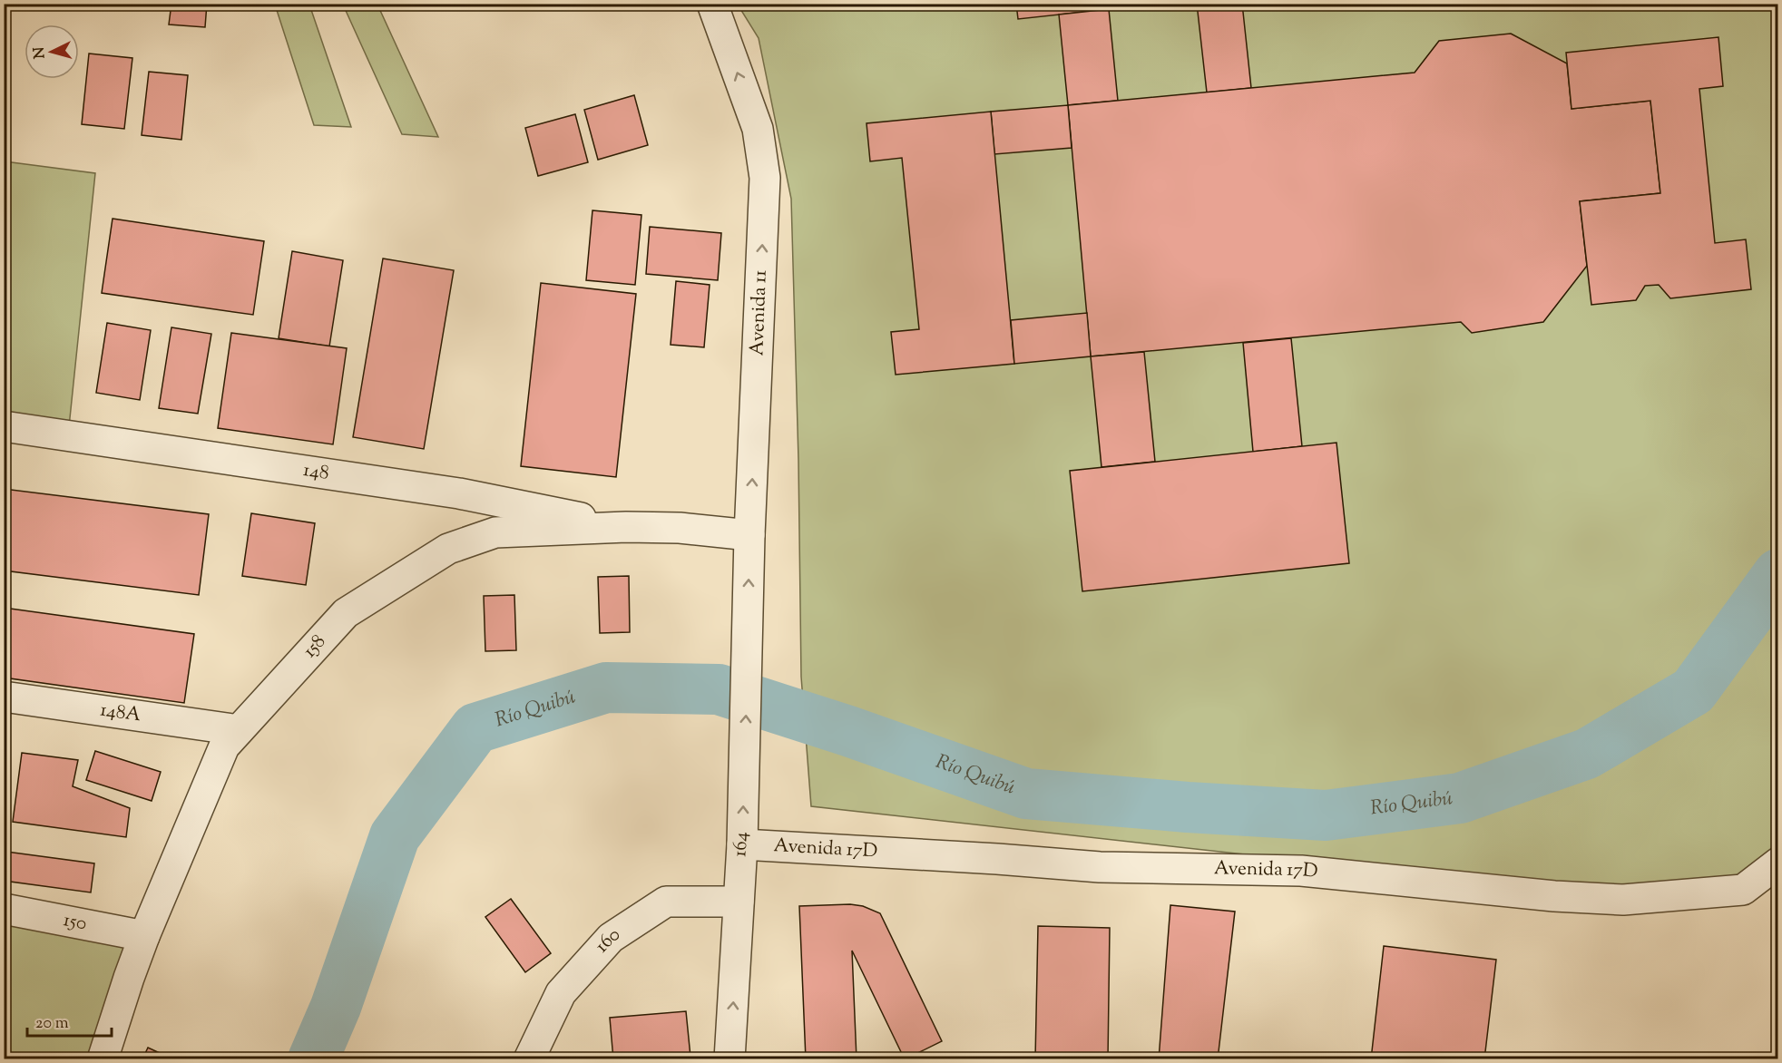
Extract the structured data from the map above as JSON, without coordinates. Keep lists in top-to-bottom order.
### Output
{
  "streets": {
    "street": [
      "Avenida 11",
      "148",
      "158",
      "148A",
      "164",
      "Avenida 17D",
      "150",
      "160"
    ]
  },
  "crossings": [
    ["Avenida 11", "158"],
    ["Avenida 11", "164"],
    ["148", "158"],
    ["158", "148A"],
    ["158", "150"],
    ["164", "Avenida 17D"],
    ["164", "160"]
  ],
  "one_way": ["Avenida 11", "164"],
  "water": ["Río Quibú"],
  "scale_bar": "20 m",
  "north": "left"
}
